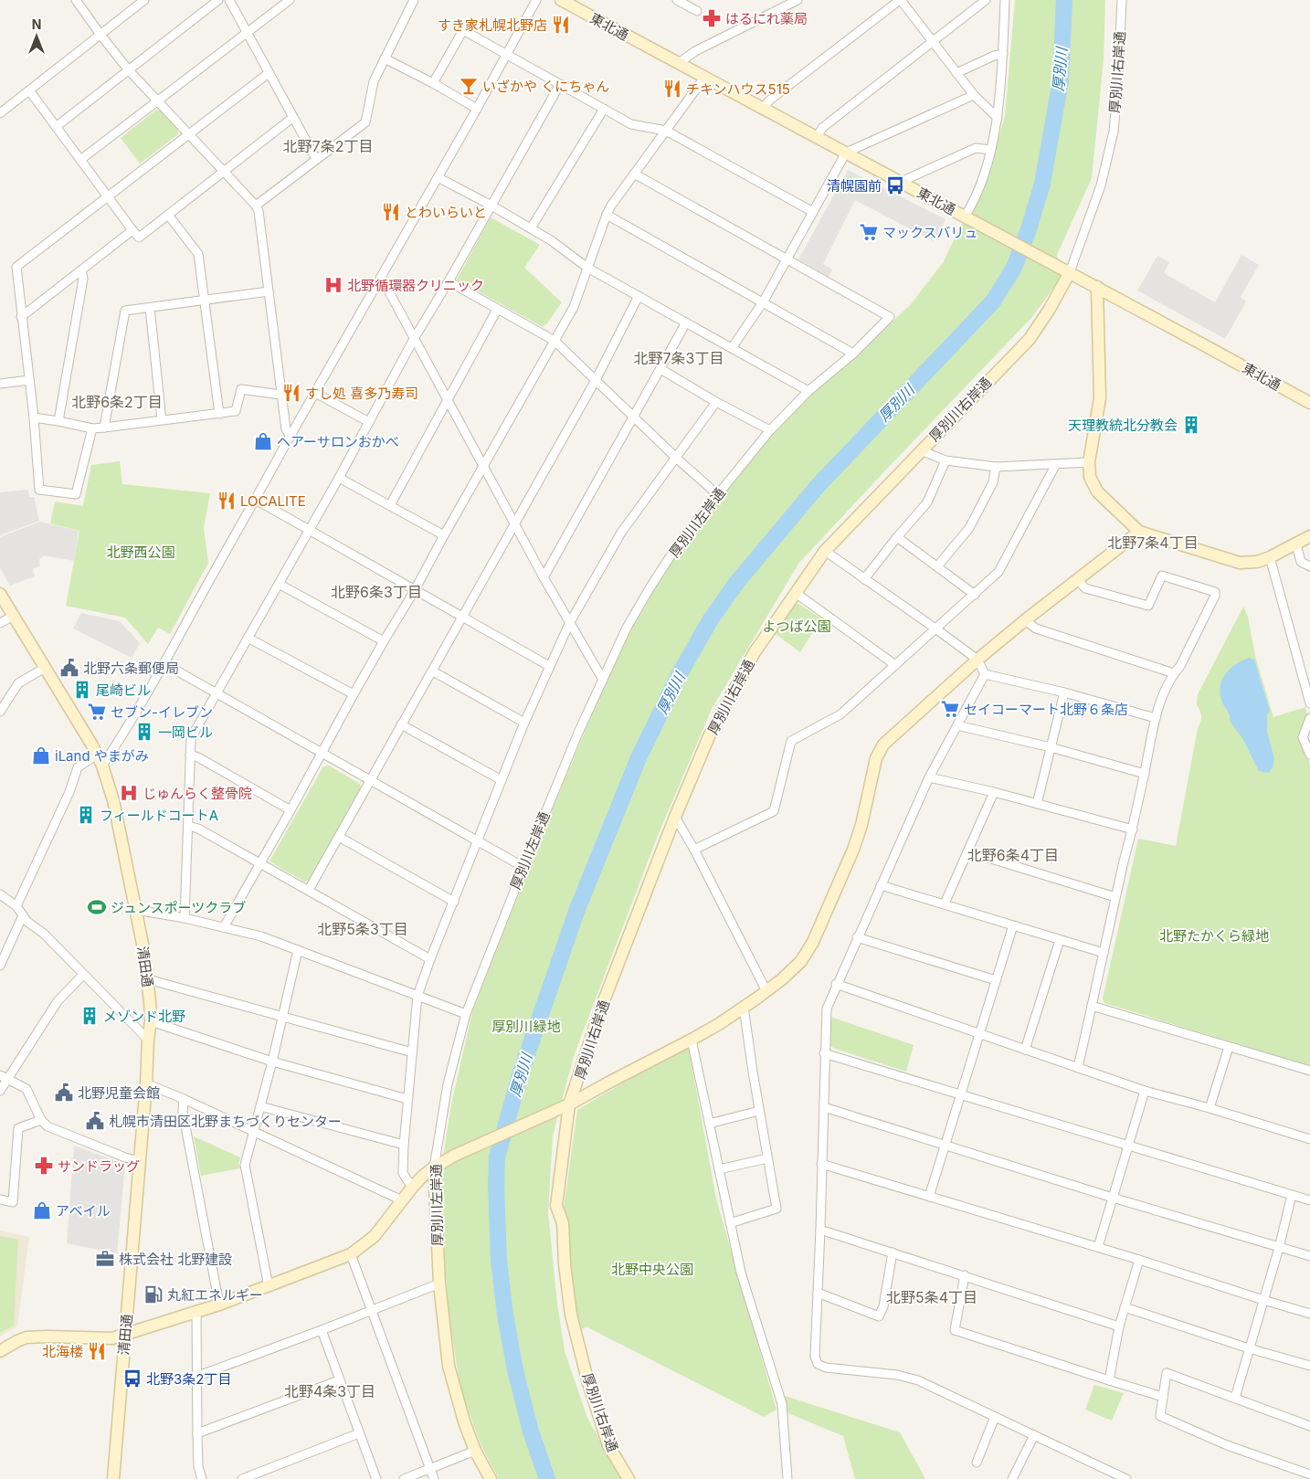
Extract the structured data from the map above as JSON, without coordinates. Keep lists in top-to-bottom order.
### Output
{
  "streets": {
    "street": [
      "東北通",
      "厚別川右岸通",
      "厚別川左岸通",
      "清田通"
    ]
  },
  "crossings": [
    ["東北通", "厚別川右岸通"]
  ],
  "districts": [
    "北野7条2丁目",
    "北野7条3丁目",
    "北野6条2丁目",
    "北野7条4丁目",
    "北野6条3丁目",
    "北野6条4丁目",
    "北野5条3丁目",
    "北野5条4丁目",
    "北野4条3丁目"
  ],
  "water": ["厚別川"],
  "parks": [
    "北野西公園",
    "よつば公園",
    "北野たかくら緑地",
    "厚別川緑地",
    "北野中央公園"
  ],
  "places": {
    "pharmacy": ["はるにれ薬局", "サンドラッグ"],
    "restaurant": [
      "すき家札幌北野店",
      "チキンハウス515",
      "とわいらいと",
      "すし処 喜多乃寿司",
      "LOCALITE",
      "北海楼"
    ],
    "bar": ["いざかや くにちゃん"],
    "bus stop": ["清幌園前", "北野3条2丁目"],
    "supermarket": ["マックスバリュ", "セイコーマート北野６条店", "セブン-イレブン"],
    "hospital": ["北野循環器クリニック", "じゅんらく整骨院"],
    "building": [
      "天理教統北分教会",
      "尾崎ビル",
      "一岡ビル",
      "フィールドコートA",
      "メゾンド北野"
    ],
    "shop": ["ヘアーサロンおかべ", "iLand やまがみ", "アベイル"],
    "public building": ["北野六条郵便局", "北野児童会館", "札幌市清田区北野まちづくりセンター"],
    "sports": ["ジュンスポーツクラブ"],
    "office": ["株式会社 北野建設"],
    "fuel station": ["丸紅エネルギー"]
  },
  "north": "top"
}
